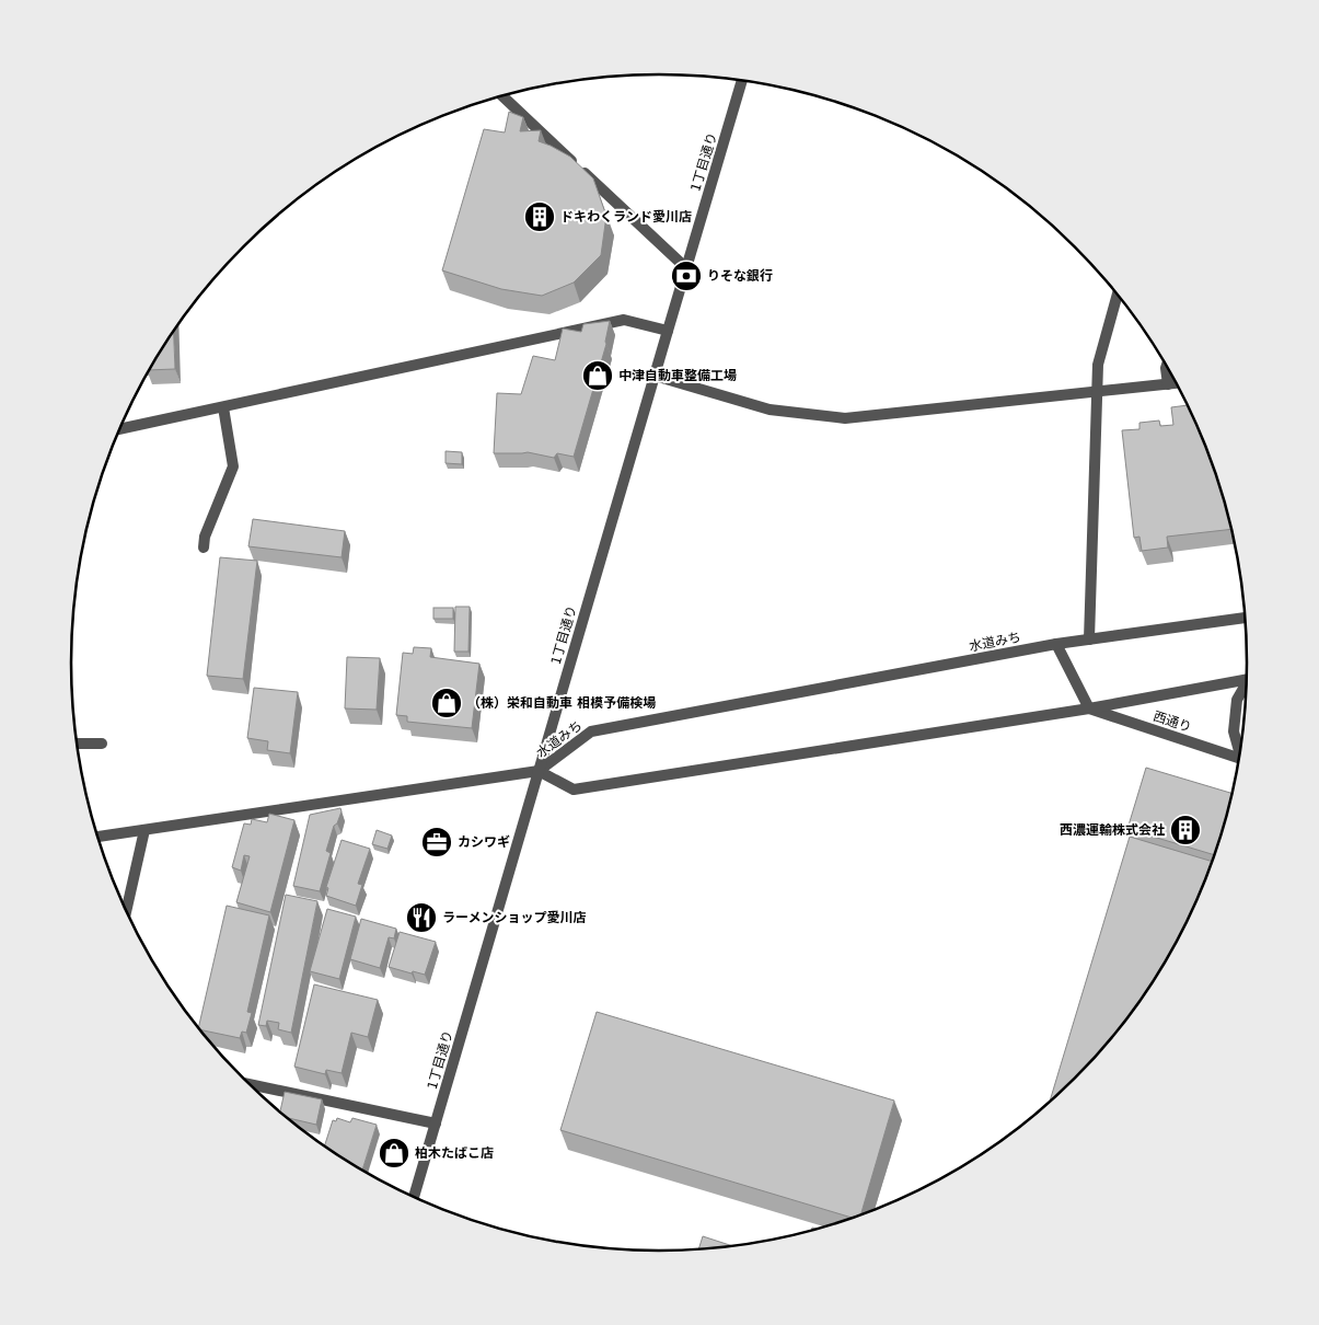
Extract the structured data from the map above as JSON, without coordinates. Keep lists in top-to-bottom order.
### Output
{
  "streets": {
    "street": ["1丁目通り", "水道みち", "西通り"]
  },
  "crossings": [
    ["1丁目通り", "水道みち"],
    ["水道みち", "西通り"]
  ],
  "places": {
    "building": ["ドキわくランド愛川店", "西濃運輸株式会社"],
    "bank": ["りそな銀行"],
    "shop": ["中津自動車整備工場", "（株）栄和自動車 相模予備検場", "柏木たばこ店"],
    "office": ["カシワギ"],
    "restaurant": ["ラーメンショップ愛川店"]
  }
}
